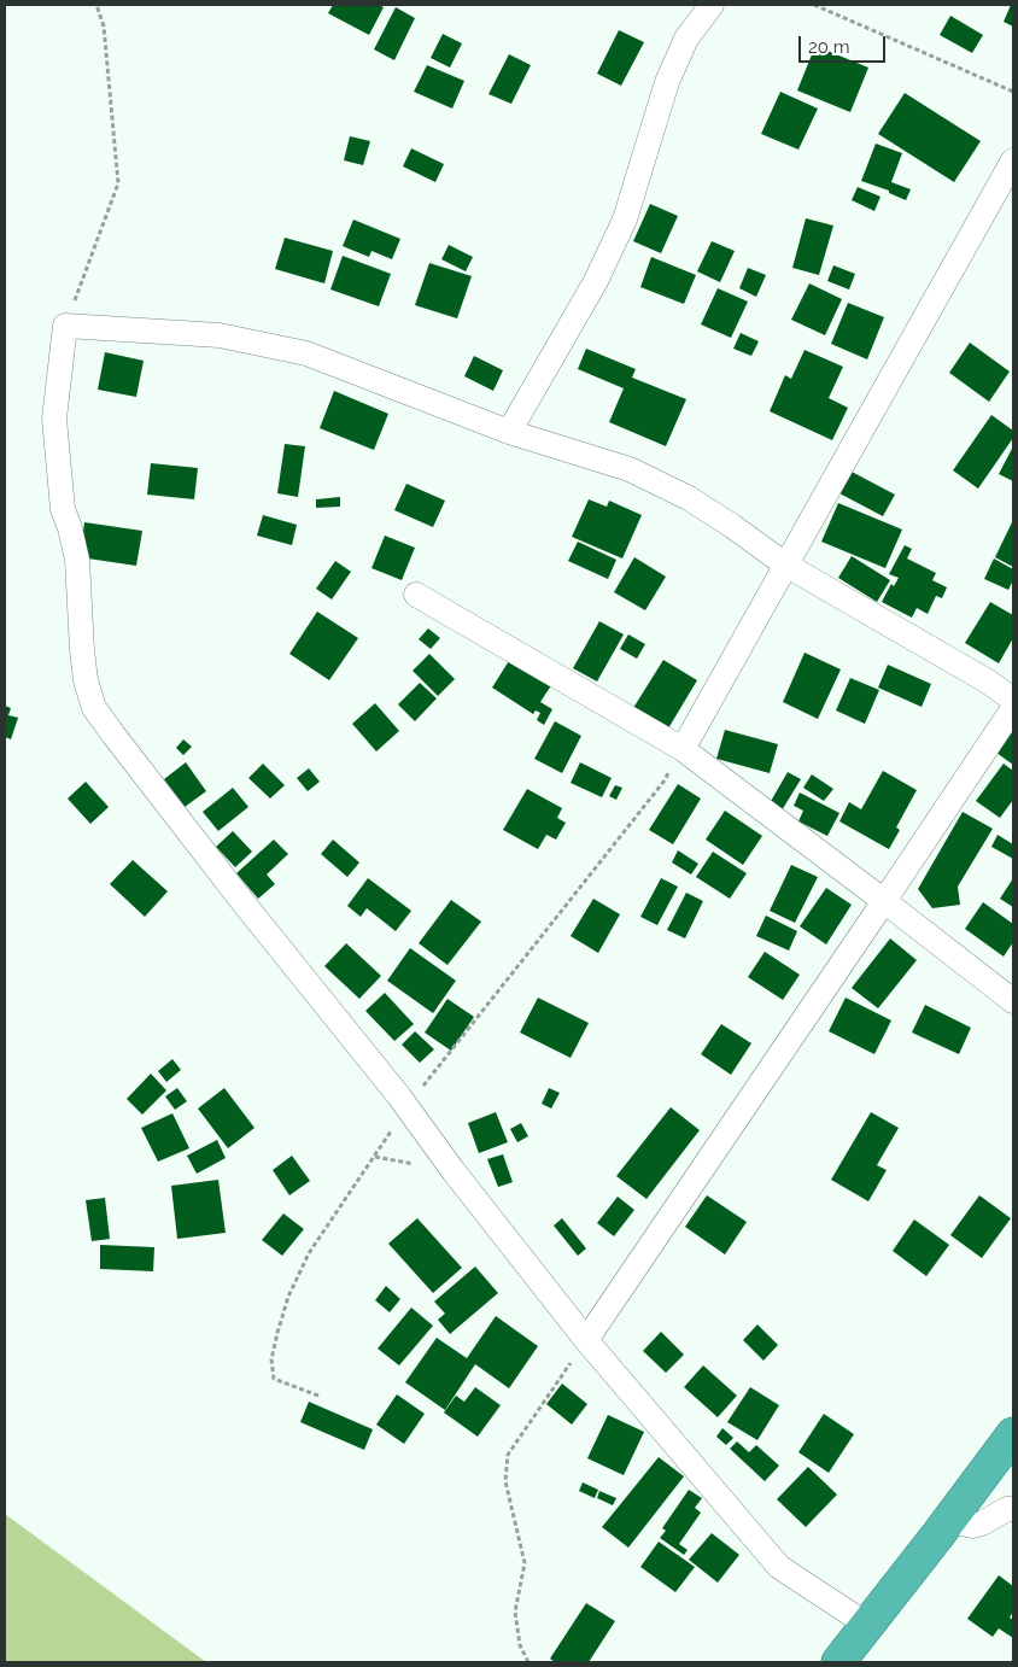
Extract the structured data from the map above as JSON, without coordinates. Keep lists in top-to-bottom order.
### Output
{
  "scale_bar": "20 m"
}
